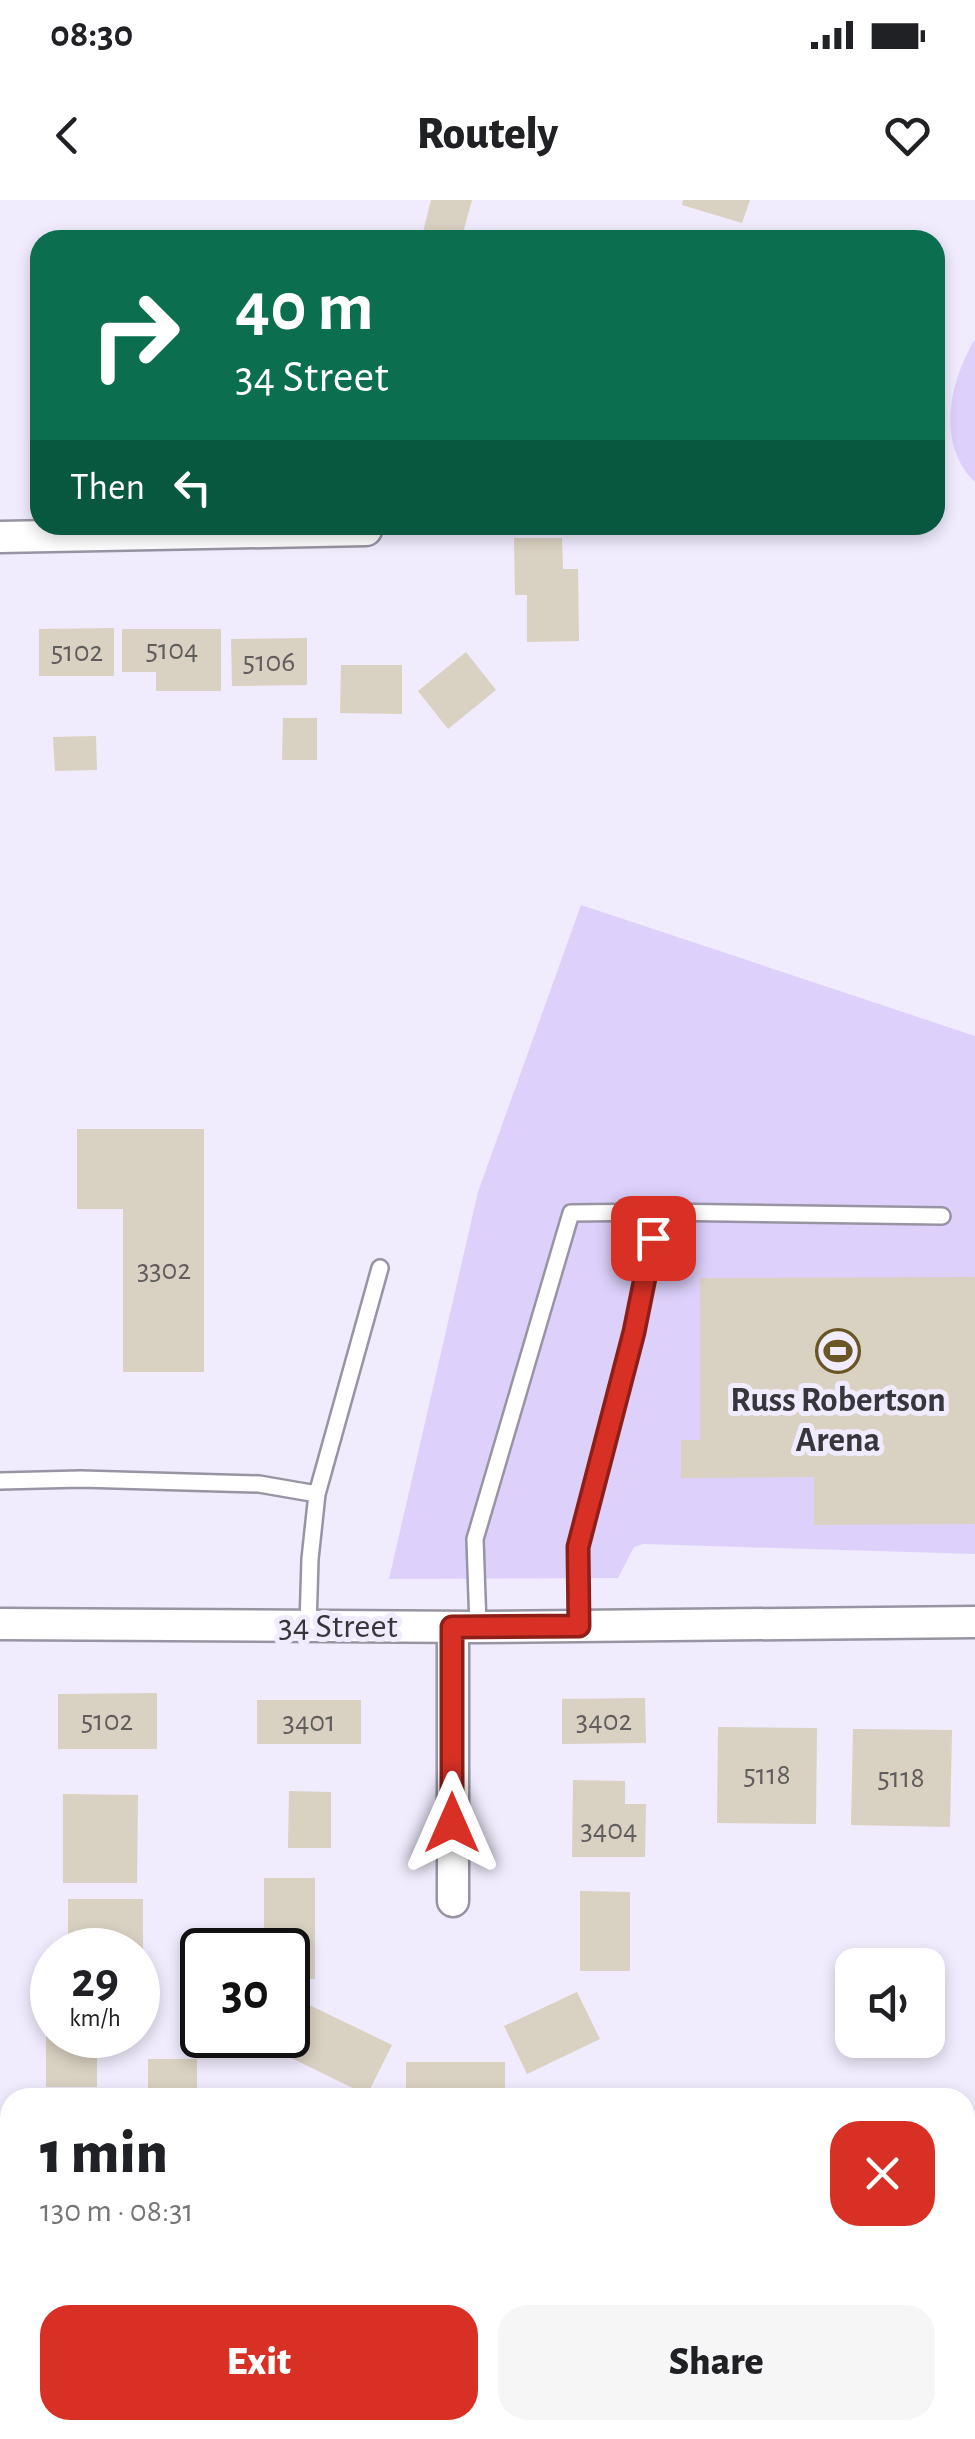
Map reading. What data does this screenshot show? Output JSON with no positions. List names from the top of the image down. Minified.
{"streets":{"street":["34 Street"]},"places":{"sports":["Russ Robertson Arena"]},"house_numbers":["5104","5102","5106","3302","5102","3402","3401","5118","5118","3404"],"page":{"status":"08:30","header":"Routely","turn":["40 m","34 Street"],"then":"Then","speed":"29 km/h","limit":"30","heading":["1 min","130 m · 08:31"],"buttons":["Exit","Share"]}}
